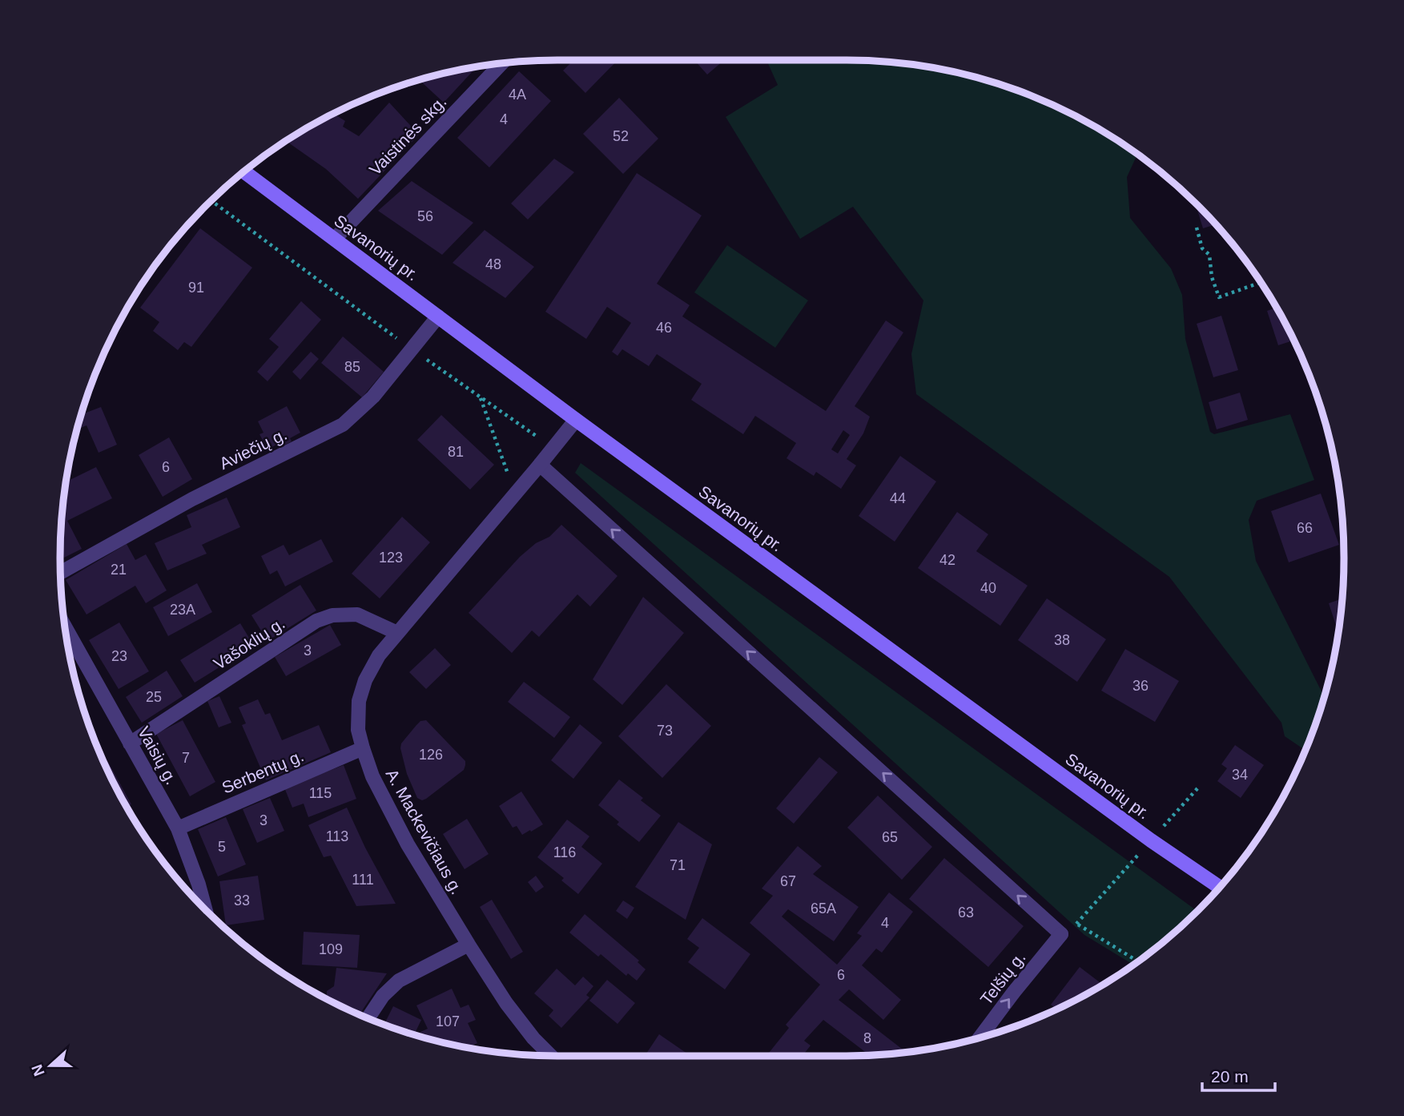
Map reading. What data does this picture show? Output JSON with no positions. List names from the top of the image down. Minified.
{"streets":{"main road":["Savanorių pr."],"street":["Vaistinės skg.","Aviečių g.","Vašoklių g.","Vaisių g.","Serbentų g.","A. Mackevičiaus g.","Telšių g."]},"crossings":[["Vaistinės skg.","Savanorių pr."],["Savanorių pr.","Aviečių g."],["Savanorių pr.","A. Mackevičiaus g."],["Vašoklių g.","Vaisių g."],["Vašoklių g.","A. Mackevičiaus g."],["Vaisių g.","Serbentų g."],["Serbentų g.","A. Mackevičiaus g."],["A. Mackevičiaus g.","Telšių g."]],"one_way":["Telšių g."],"house_numbers":["4A","4","52","56","48","91","46","85","81","6","44","66","123","42","21","40","23A","38","3","23","36","25","73","126","7","34","115","3","113","65","5","116","71","111","67","33","65A","63","4","109","6","107","8"],"scale_bar":"20 m","north":"left"}
